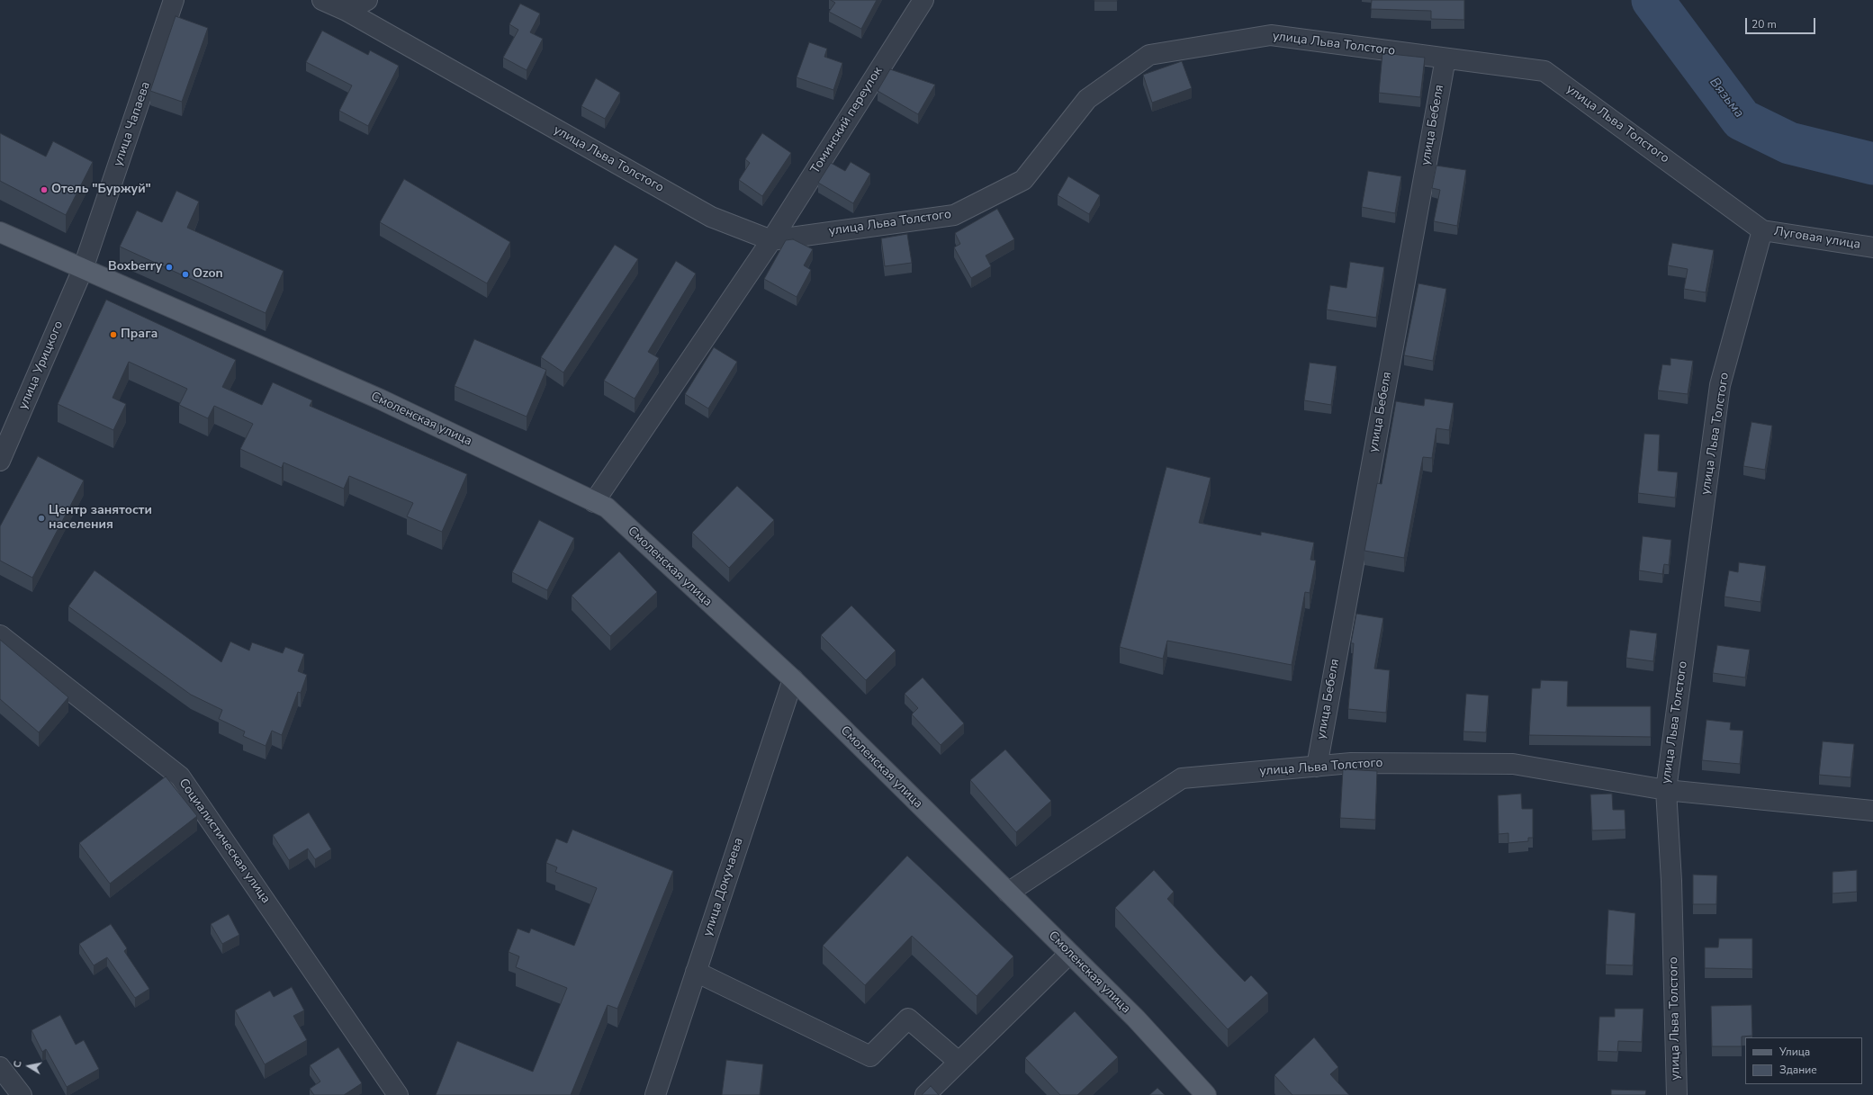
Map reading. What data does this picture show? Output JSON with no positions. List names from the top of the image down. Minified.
{"streets":{"main road":["Смоленская улица"],"street":["улица Льва Толстого","Томинский переулок","улица Чапаева","улица Бебеля","Луговая улица","улица Урицкого","Социалистическая улица","улица Докучаева"]},"crossings":[["улица Льва Толстого","Томинский переулок"],["улица Льва Толстого","улица Бебеля"],["улица Льва Толстого","Луговая улица"],["улица Льва Толстого","Смоленская улица"],["Томинский переулок","Смоленская улица"],["улица Чапаева","улица Урицкого"],["улица Чапаева","Смоленская улица"],["улица Урицкого","Смоленская улица"],["Смоленская улица","улица Докучаева"]],"water":["Вязьма"],"places":["Отель \"Буржуй\"","Boxberry","Ozon","Прага","Центр занятости населения"],"legend":["Улица","Здание"],"scale_bar":"20 m","north":"left"}
